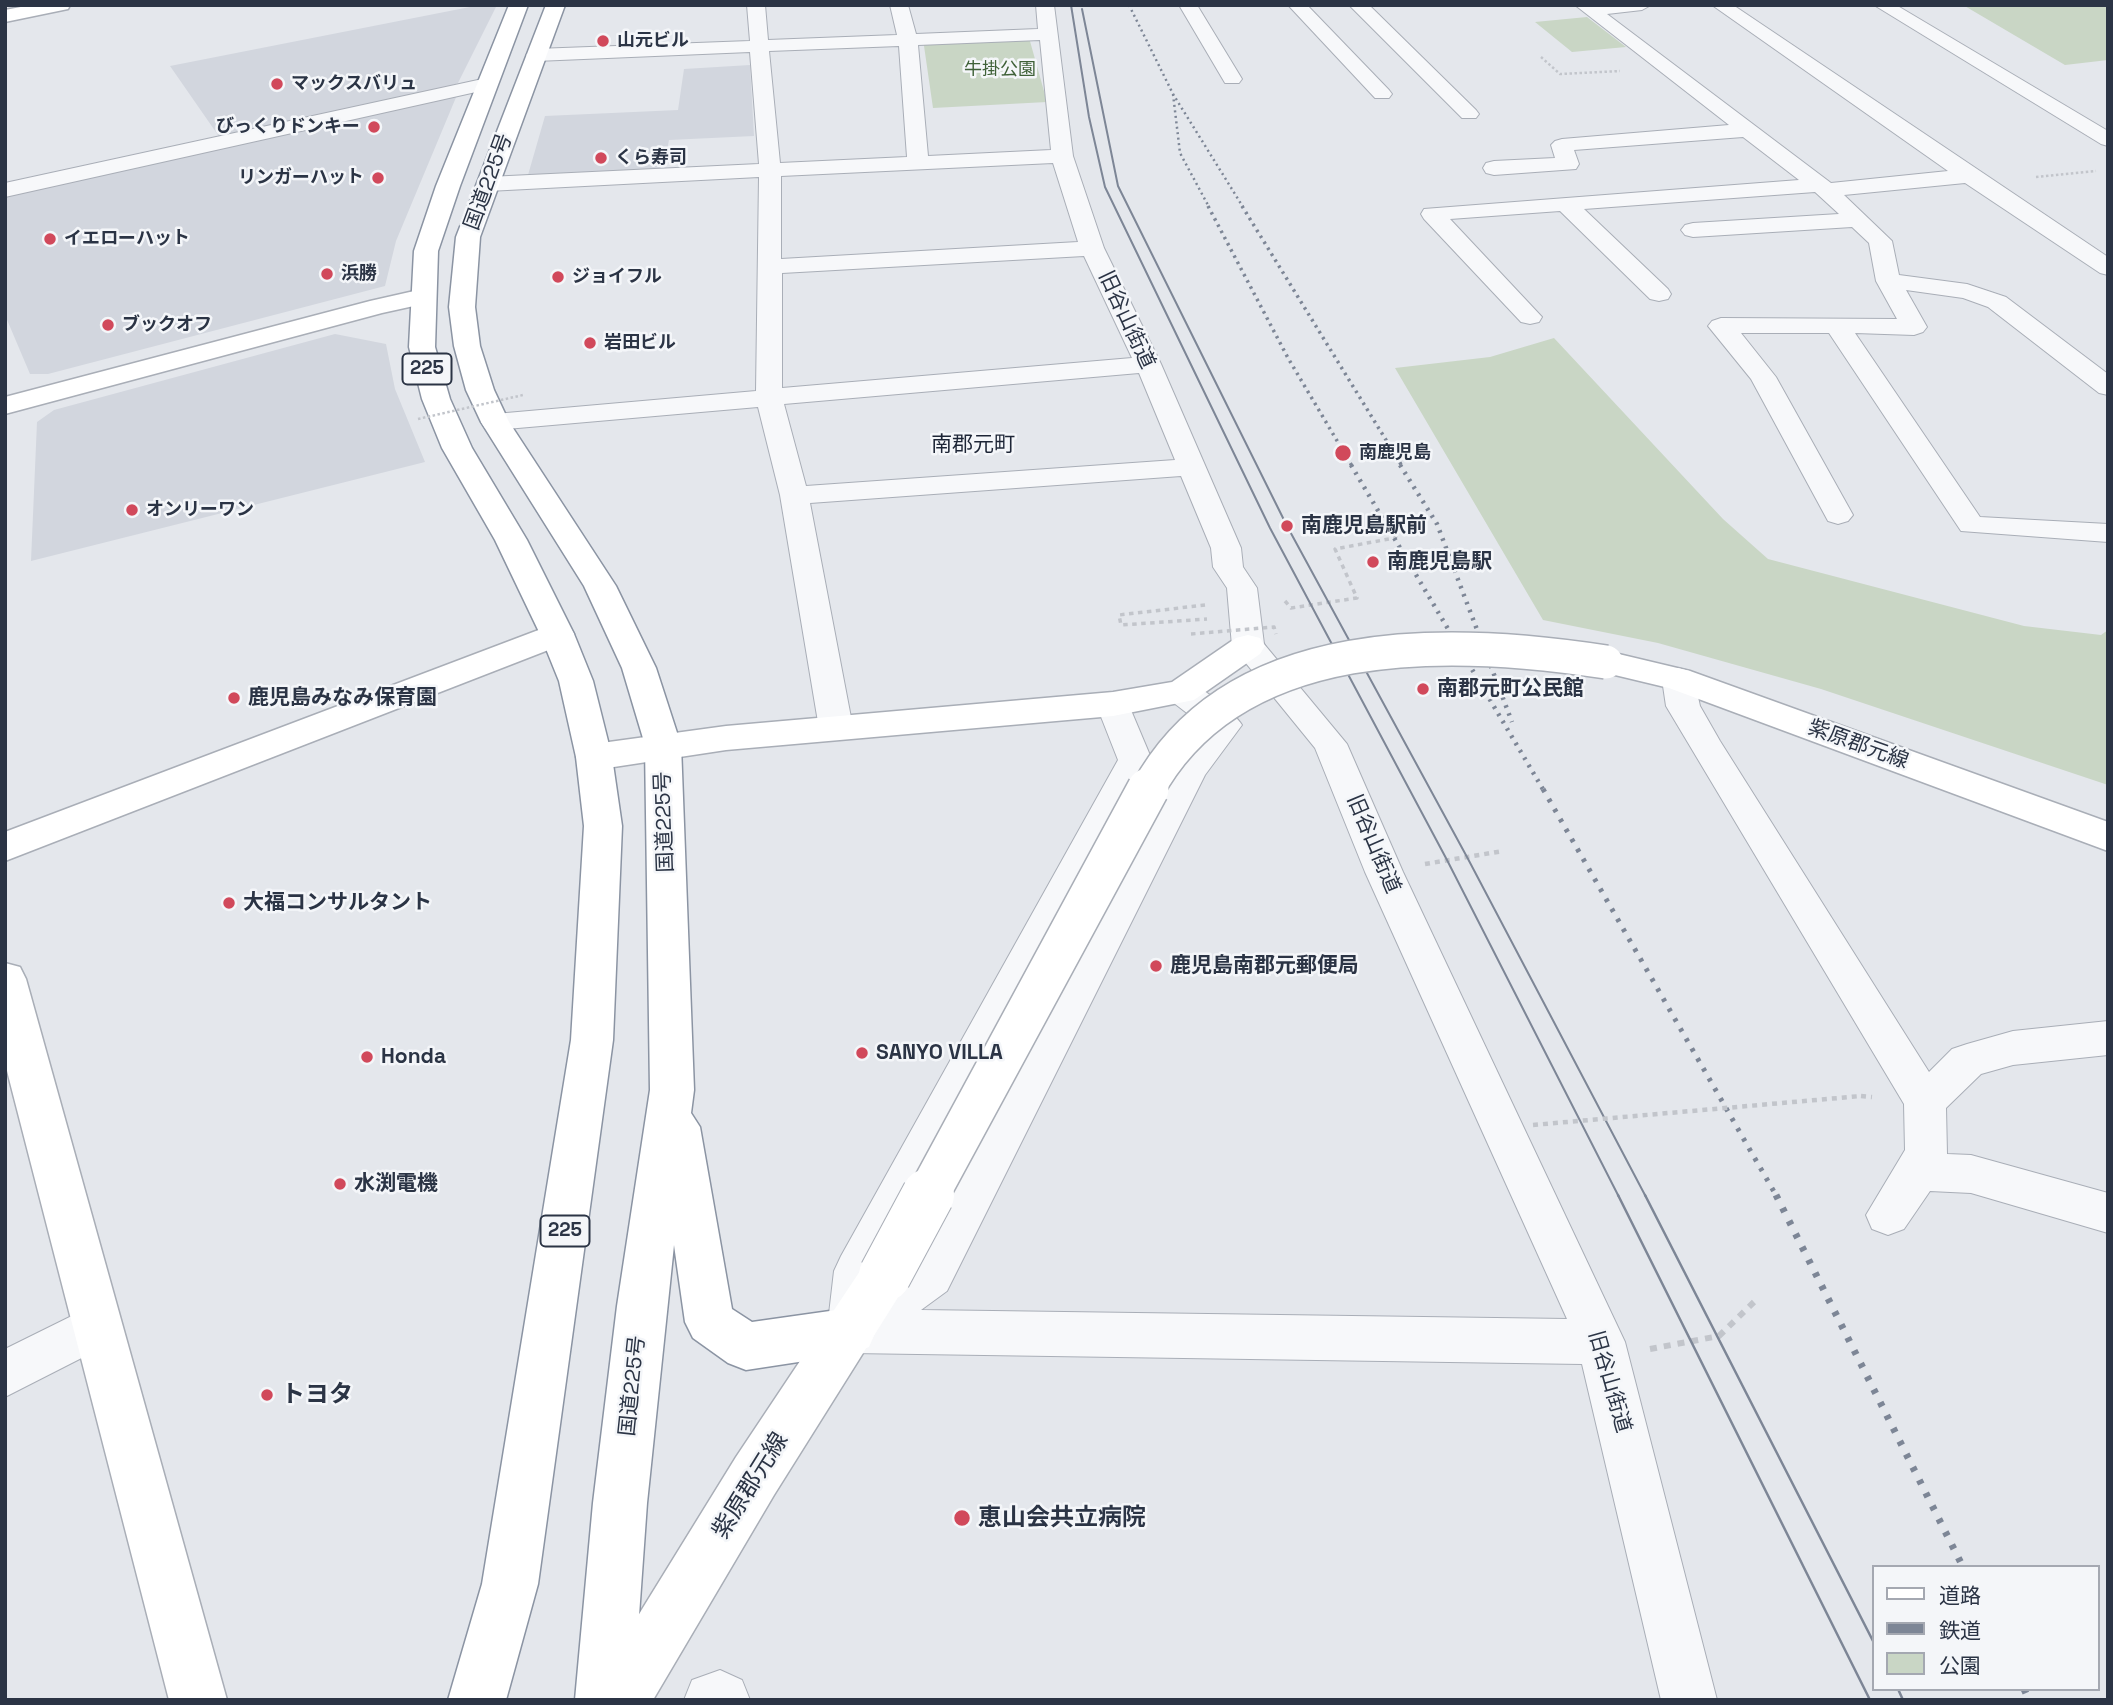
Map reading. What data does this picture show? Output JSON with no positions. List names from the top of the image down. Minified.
{"streets":{"main road":["国道225号","225","紫原郡元線"],"street":["旧谷山街道"]},"crossings":[["国道225号","225"],["225","紫原郡元線"]],"districts":["南郡元町"],"parks":["牛掛公園"],"places":["山元ビル","マックスバリュ","びっくりドンキー","くら寿司","リンガーハット","イエローハット","浜勝","ジョイフル","ブックオフ","岩田ビル","南鹿児島","オンリーワン","南鹿児島駅前","南鹿児島駅","南郡元町公民館","鹿児島みなみ保育園","大福コンサルタント","鹿児島南郡元郵便局","SANYO VILLA","Honda","水渕電機","トヨタ","恵山会共立病院"],"legend":["道路","鉄道","公園"]}
